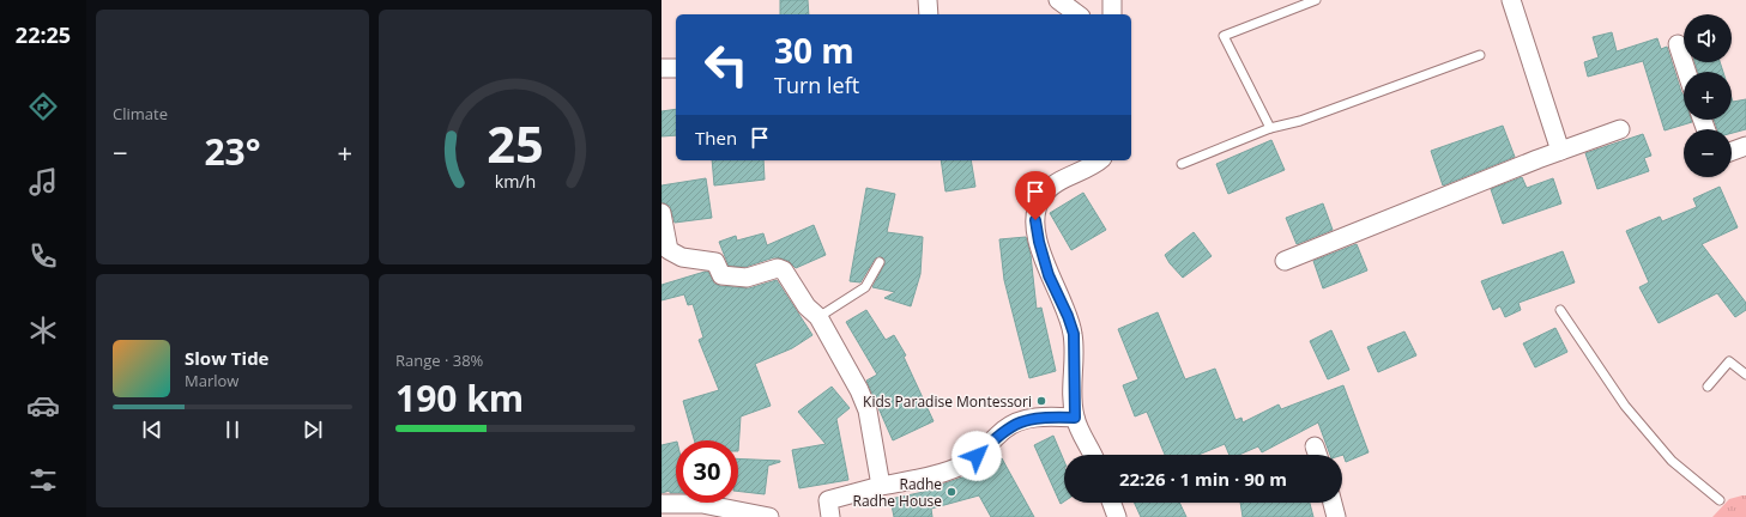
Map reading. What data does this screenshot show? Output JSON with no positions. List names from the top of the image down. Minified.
{"places":["Kids Paradise Montessori","Radhe Radhe House"],"page":{"tabs":"22:25","tile":["Climate",["Range · 38%","190 km"]],"map_buttons":["+","−"],"turn":["30 m","Turn left"],"then":"Then","heat":["−","23°","+"],"song":["Slow Tide","Marlow"],"limit":"30","trip":"22:26 · 1 min · 90 m","gauge":["25","km/h"]}}
